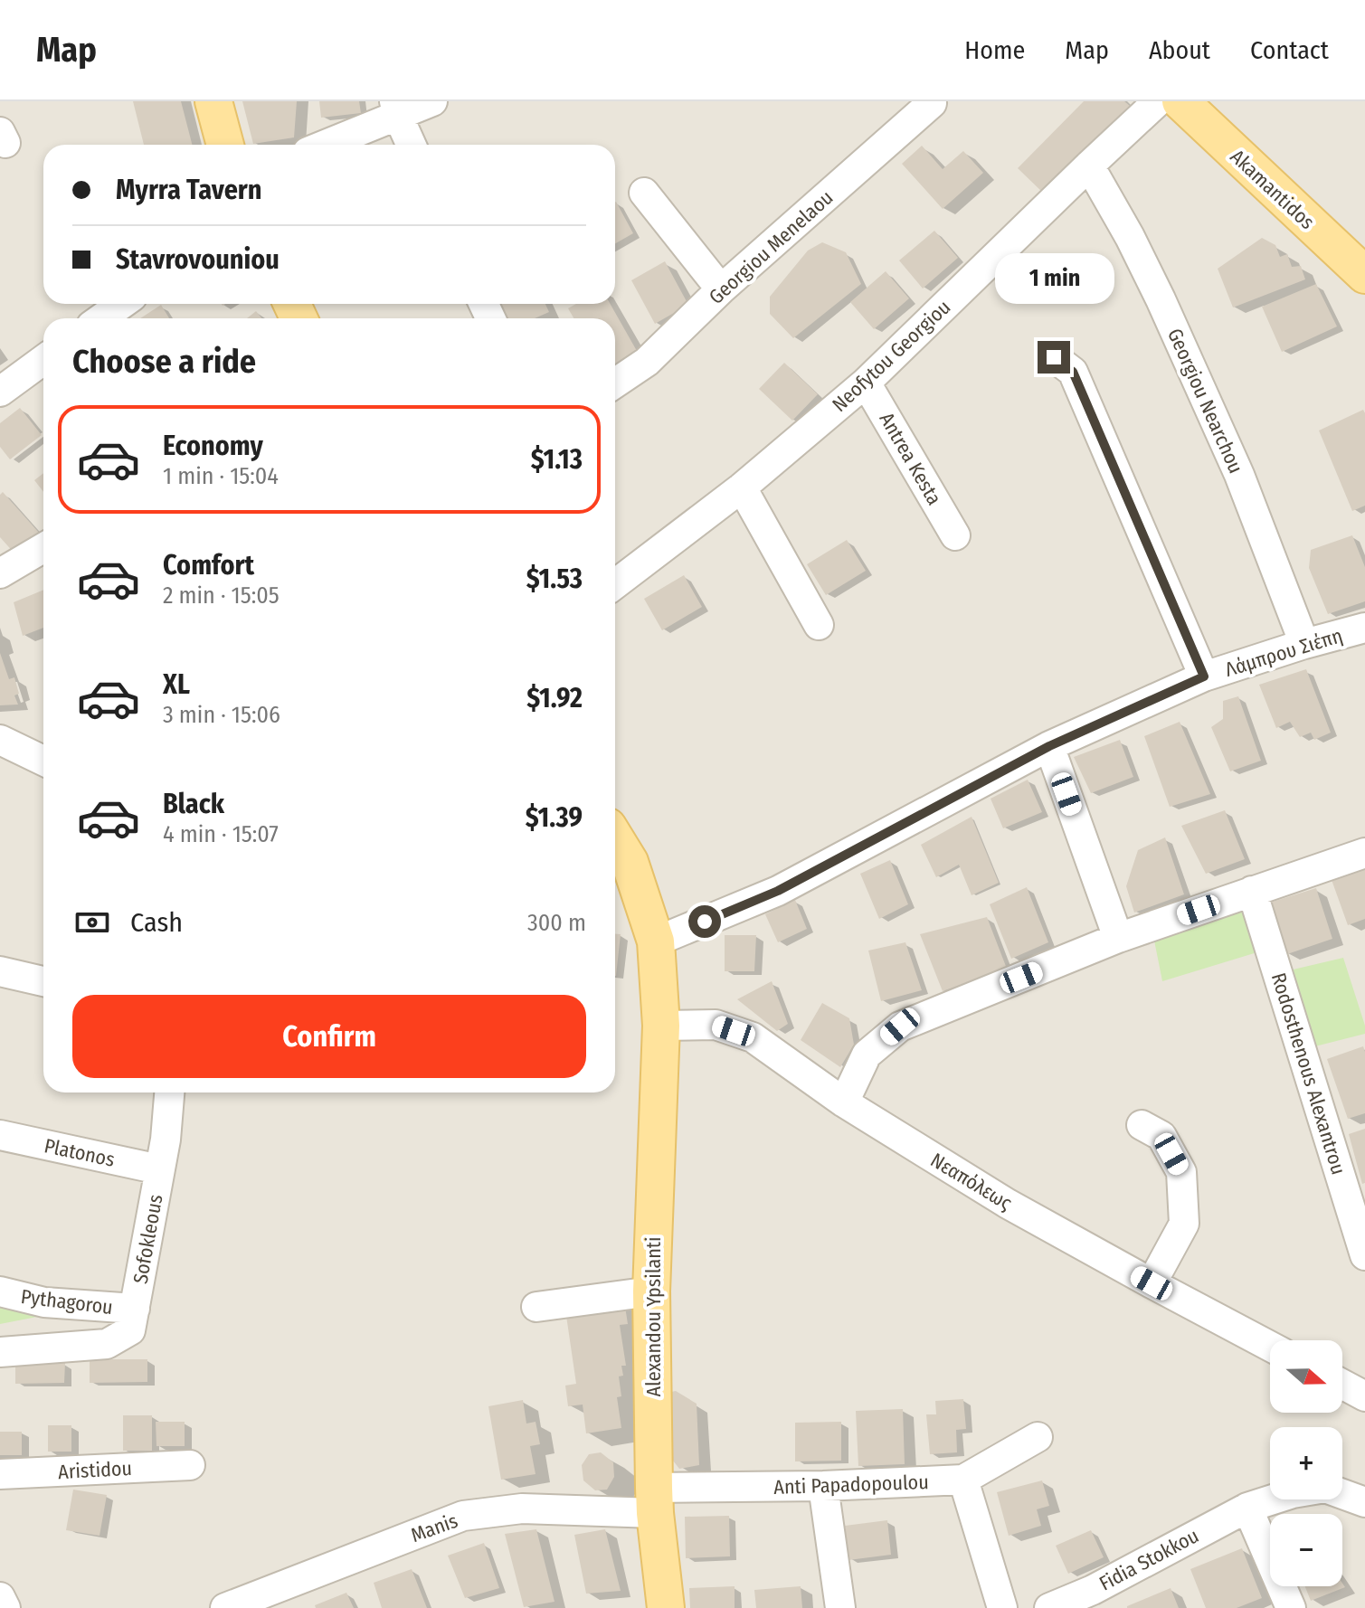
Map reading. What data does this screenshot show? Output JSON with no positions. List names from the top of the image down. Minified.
{"streets":{"main road":["Akamantidos","Alexandou Ypsilanti"],"street":["Georgiou Menelaou","Neofytou Georgiou","Georgiou Nearchou","Antrea Kesta","Λάμπρου Σιέπη","Rodosthenous Alexantrou","Platonos","Νεαπόλεως","Sofokleous","Pythagorou","Aristidou","Anti Papadopoulou","Manis","Fidia Stokkou"]},"crossings":[["Neofytou Georgiou","Georgiou Nearchou"],["Neofytou Georgiou","Antrea Kesta"],["Georgiou Nearchou","Λάμπρου Σιέπη"],["Λάμπρου Σιέπη","Alexandou Ypsilanti"],["Platonos","Sofokleous"],["Νεαπόλεως","Alexandou Ypsilanti"],["Sofokleous","Pythagorou"],["Alexandou Ypsilanti","Anti Papadopoulou"],["Alexandou Ypsilanti","Manis"],["Anti Papadopoulou","Manis"]],"north":"right","page":{"header":"Map","nav":["Home","Map","About","Contact"],"banner":["Myrra Tavern","Stavrovouniou"],"bubble":"1 min","heading":"Choose a ride","list":[{"name":"Economy","note":"1 min · 15:04","value":"$1.13"},{"name":"Comfort","note":"2 min · 15:05","value":"$1.53"},{"name":"XL","note":"3 min · 15:06","value":"$1.92"},{"name":"Black","note":"4 min · 15:07","value":"$1.39"}],"pay":["Cash","300 m"],"buttons":"Confirm","map_buttons":["+","−"]}}
